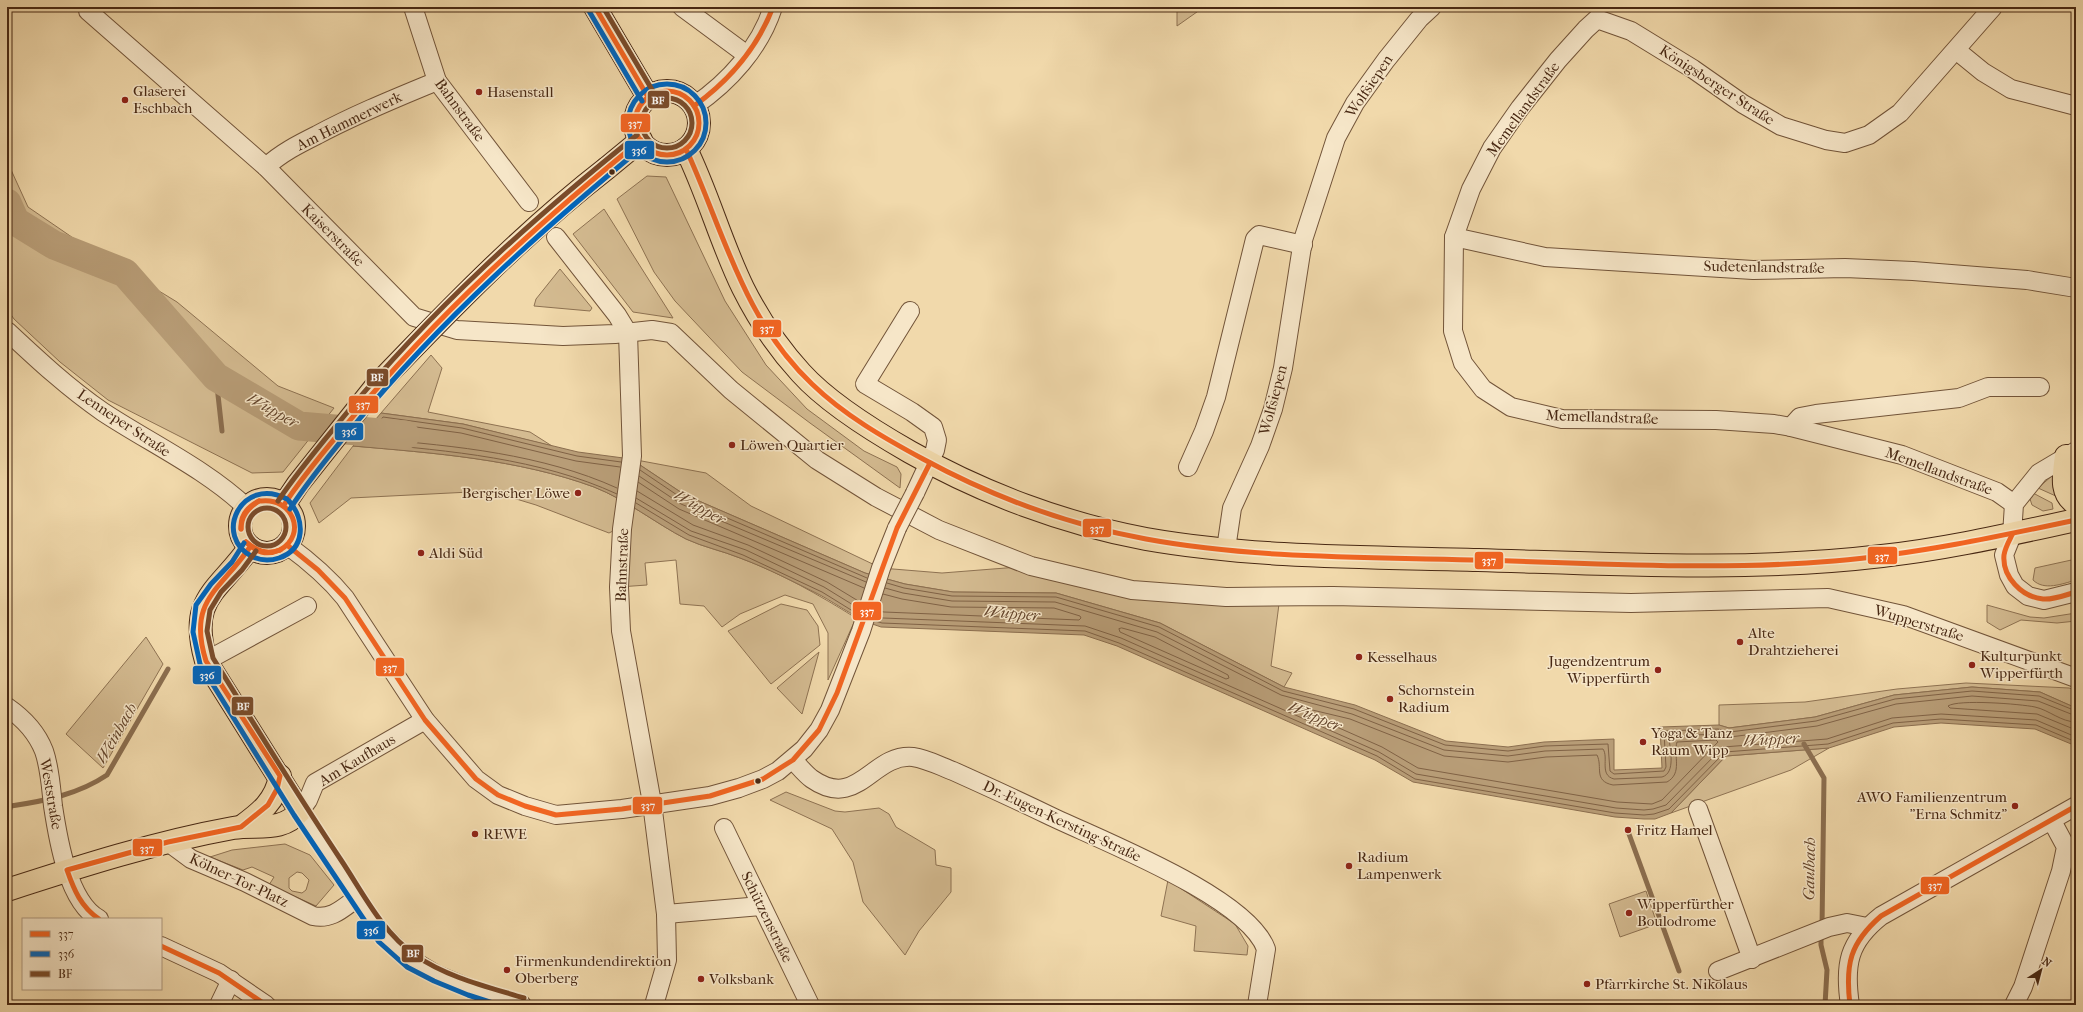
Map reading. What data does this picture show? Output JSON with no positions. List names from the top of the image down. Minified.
{"streets":{"main road":["Kölner-Tor-Platz"],"street":["Königsberger Straße","Wolfsiepen","Memellandstraße","Bahnstraße","Am Hammerwerk","Kaiserstraße","Sudetenlandstraße","Lenneper Straße","Wupperstraße","Am Kaufhaus","Weststraße","Dr.-Eugen-Kersting-Straße","Schützenstraße"]},"crossings":[["Königsberger Straße","Memellandstraße"],["Memellandstraße","Sudetenlandstraße"],["Bahnstraße","Am Hammerwerk"],["Bahnstraße","Kaiserstraße"],["Bahnstraße","Wupperstraße"],["Am Hammerwerk","Kaiserstraße"],["Kaiserstraße","Wupperstraße"],["Am Kaufhaus","Kölner-Tor-Platz"]],"water":["Wupper","Weinbach","Gaulbach"],"places":["Hasenstall","Glaserei Eschbach","Löwen Quartier","Bergischer Löwe","Aldi Süd","Alte Drahtzieherei","Kesselhaus","Kulturpunkt Wipperfürth","Jugendzentrum Wipperfürth","Schornstein Radium","Yoga & Tanz Raum Wipp","AWO Familienzentrum \"Erna Schmitz\"","Fritz Hamel","REWE","Radium Lampenwerk","Wipperfürther Boulodrome","Firmenkundendirektion Oberberg","Volksbank","Pfarrkirche St. Nikolaus"],"lines":["transit line 337","transit line BF","transit line 336"],"legend":["337","336","BF"],"north":"top right"}
